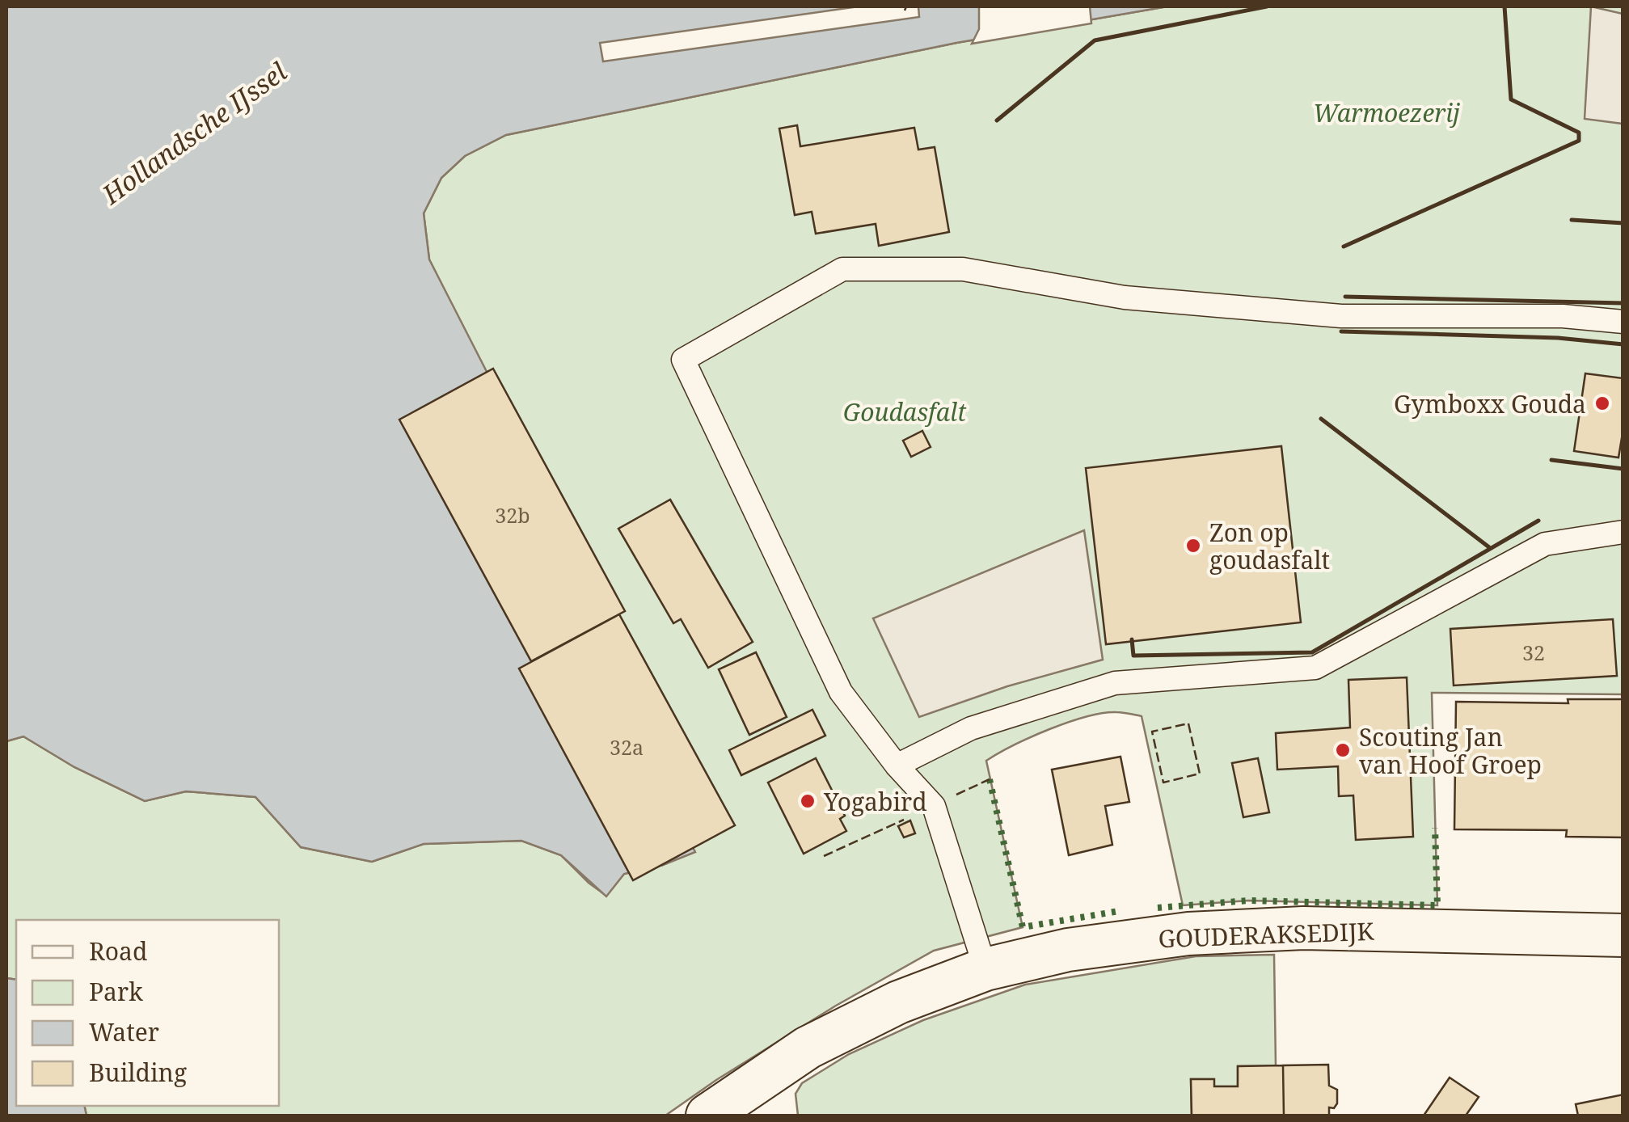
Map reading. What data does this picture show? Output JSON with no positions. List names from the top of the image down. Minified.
{"streets":{"street":["GOUDERAKSEDIJK"]},"water":["Hollandsche IJssel"],"parks":["Warmoezerij","Goudasfalt"],"places":["Gymboxx Gouda","Zon op goudasfalt","Scouting Jan van Hoof Groep","Yogabird"],"house_numbers":["32b","32","32a"],"legend":["Road","Park","Water","Building"]}
